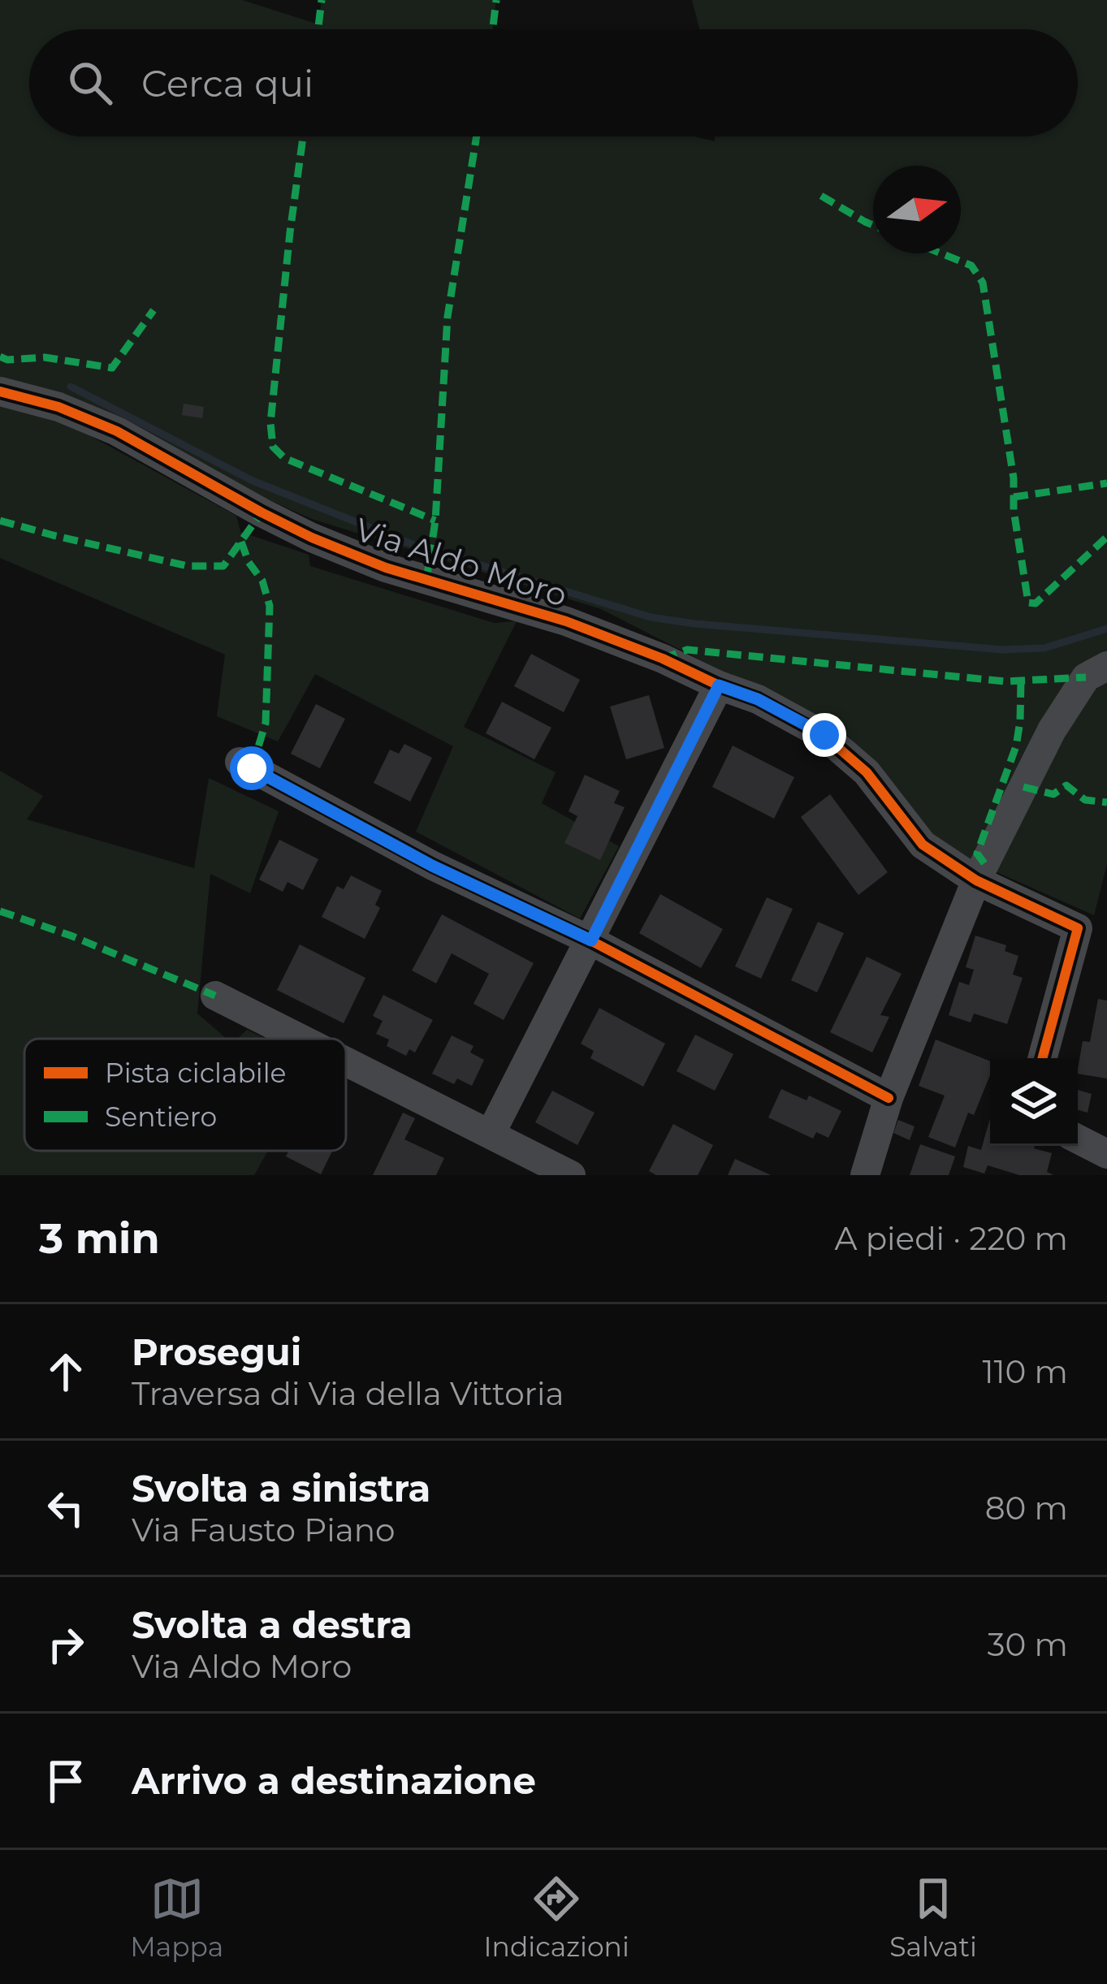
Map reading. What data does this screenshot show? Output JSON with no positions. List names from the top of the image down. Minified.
{"streets":{"street":["Via Aldo Moro"]},"legend":["Pista ciclabile","Sentiero"],"north":"right","page":{"search":"Cerca qui","heading":["3 min","A piedi · 220 m"],"list":[["Prosegui","Traversa di Via della Vittoria","110 m"],["Svolta a sinistra","Via Fausto Piano","80 m"],["Svolta a destra","Via Aldo Moro","30 m"],"Arrivo a destinazione"],"nav":["Mappa","Indicazioni","Salvati"]}}
